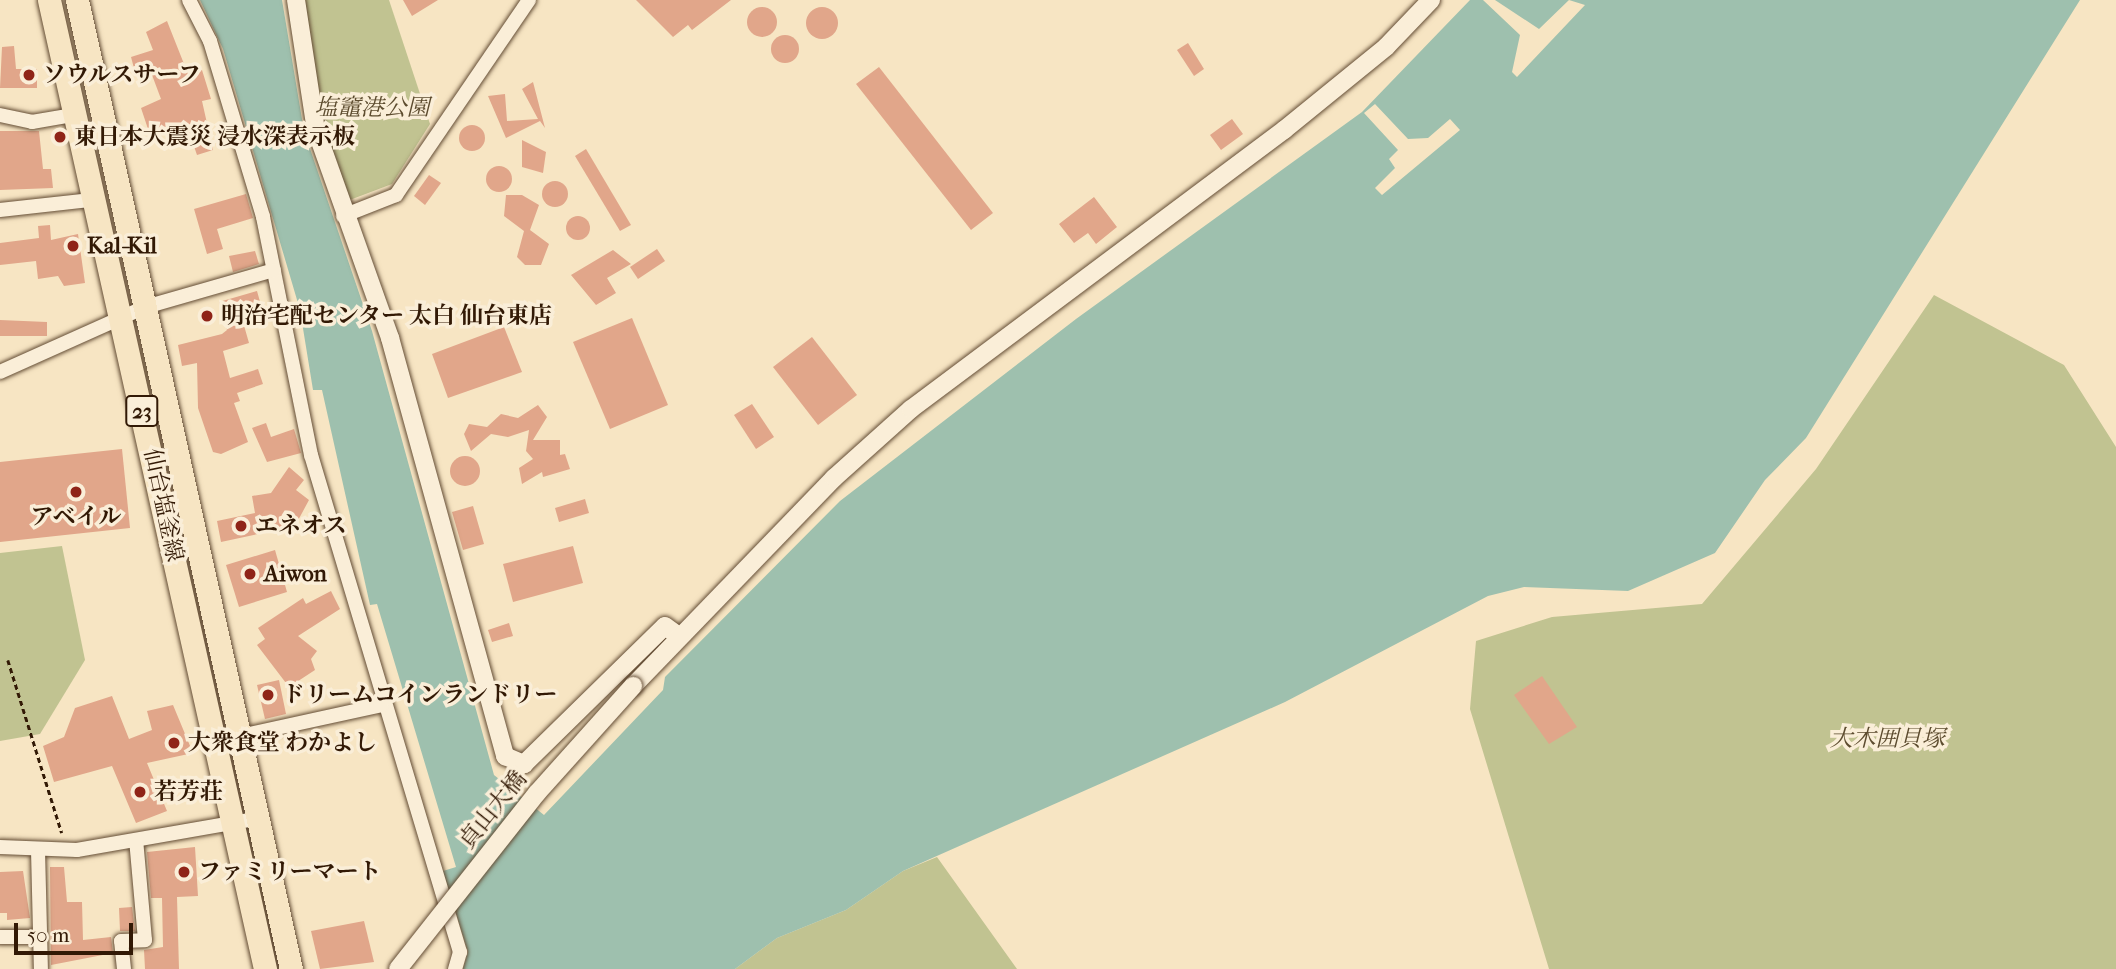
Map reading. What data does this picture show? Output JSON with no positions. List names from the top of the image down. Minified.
{"streets":{"main road":["23","仙台塩釜線"],"street":["貞山大橋"]},"parks":["塩竈港公園","大木囲貝塚"],"places":["ソウルスサーフ","東日本大震災 浸水深表示板","Kal-Kil","明治宅配センター 太白 仙台東店","アベイル","エネオス","Aiwon","ドリームコインランドリー","大衆食堂 わかよし","若芳荘","ファミリーマート"],"scale_bar":"50 m"}
